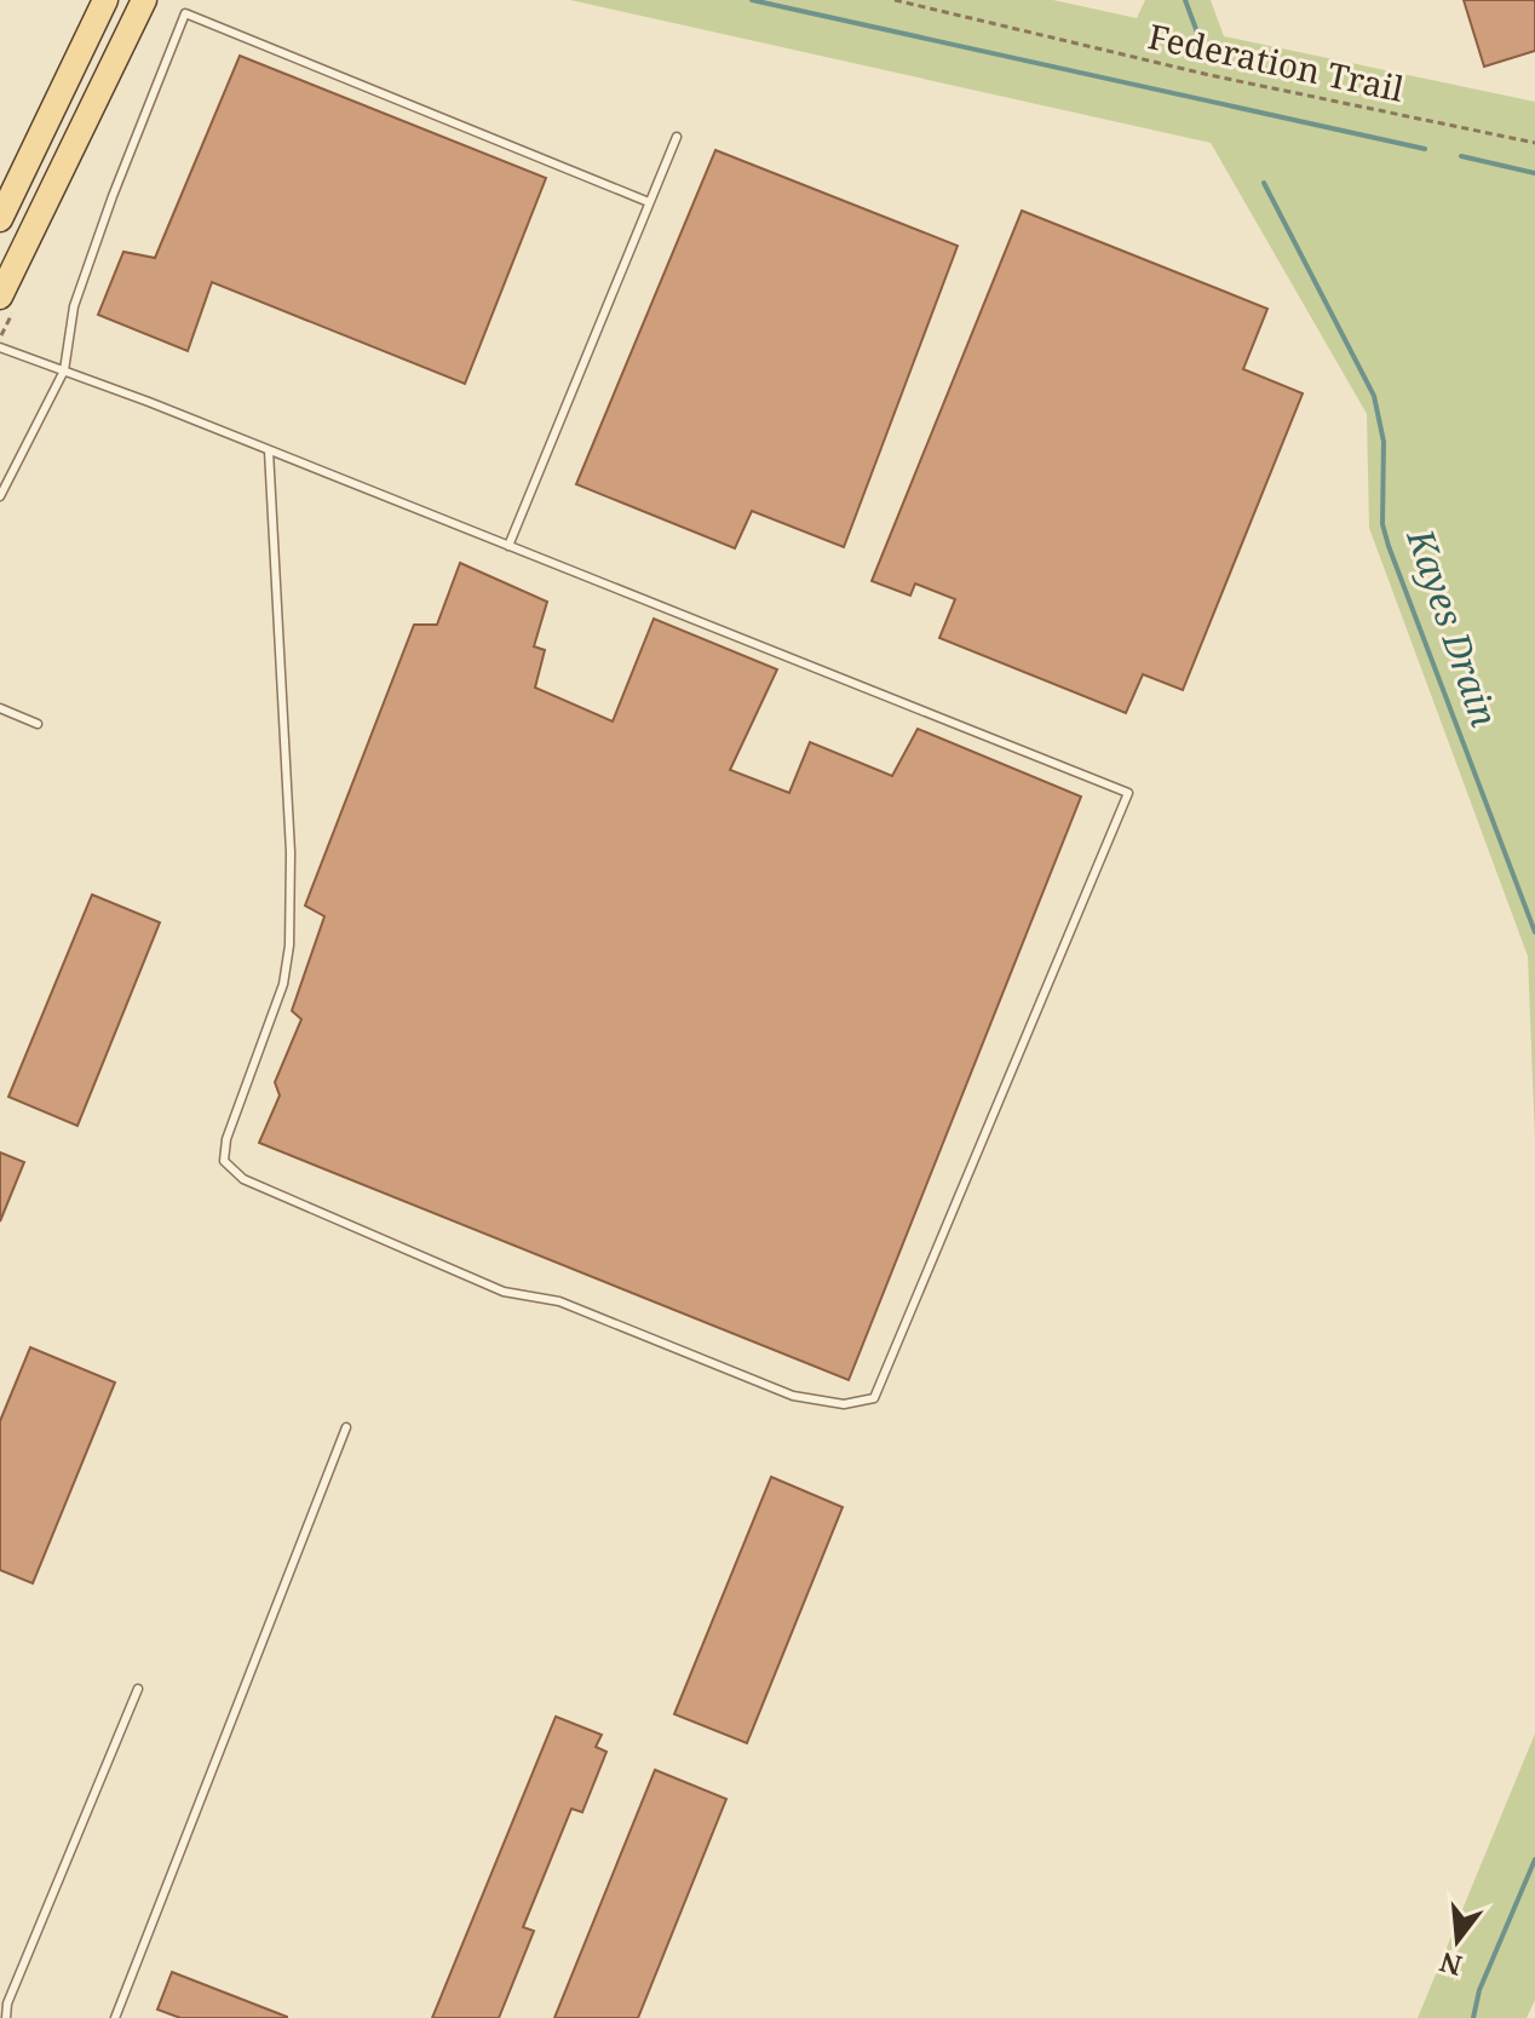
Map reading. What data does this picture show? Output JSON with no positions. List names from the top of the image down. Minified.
{"streets":{"path":["Federation Trail"]},"water":["Kayes Drain"],"north":"bottom"}
